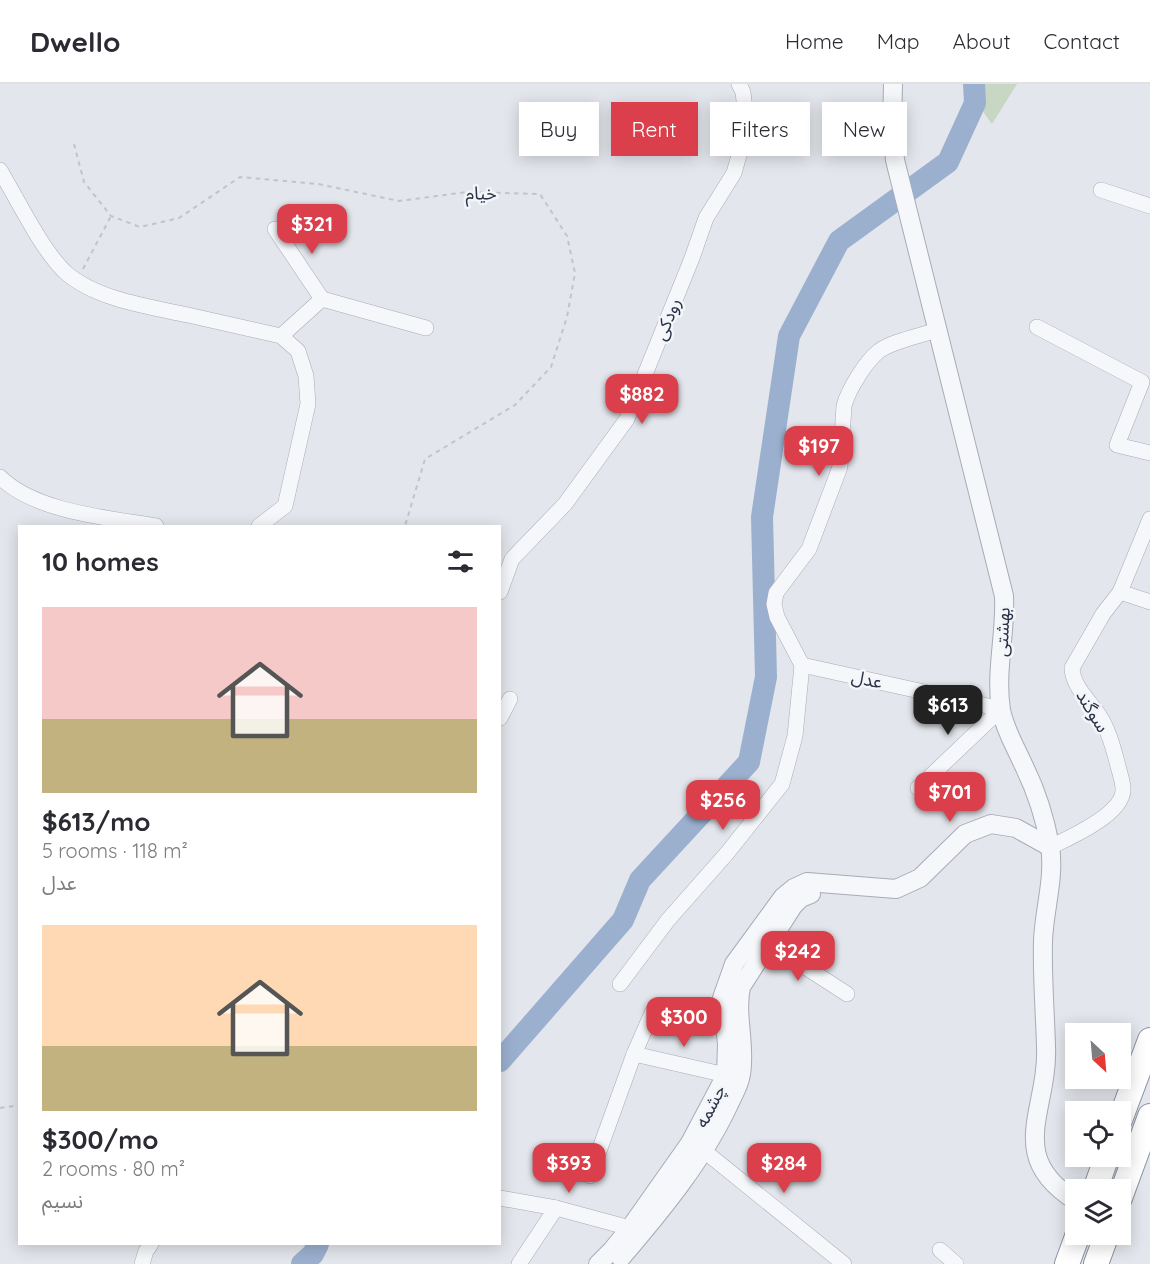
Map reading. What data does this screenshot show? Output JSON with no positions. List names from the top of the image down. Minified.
{"streets":{"street":["رودکی","بهشتی","عدل","سوگند","چشمه"],"path":["خیام"]},"crossings":[["بهشتی","عدل"],["بهشتی","سوگند"],["بهشتی","چشمه"],["سوگند","چشمه"]],"north":"bottom right","page":{"header":"Dwello","nav":["Home","Map","About","Contact"],"chip":["Buy","Rent","Filters","New"],"price":["$321","$882","$197","$613","$701","$256","$242","$300","$393","$284"],"heading":"10 homes","list":[{"name":"$613/mo","note":"5 rooms · 118 m² · عدل"},{"name":"$300/mo","note":"2 rooms · 80 m² · نسیم"}]}}
